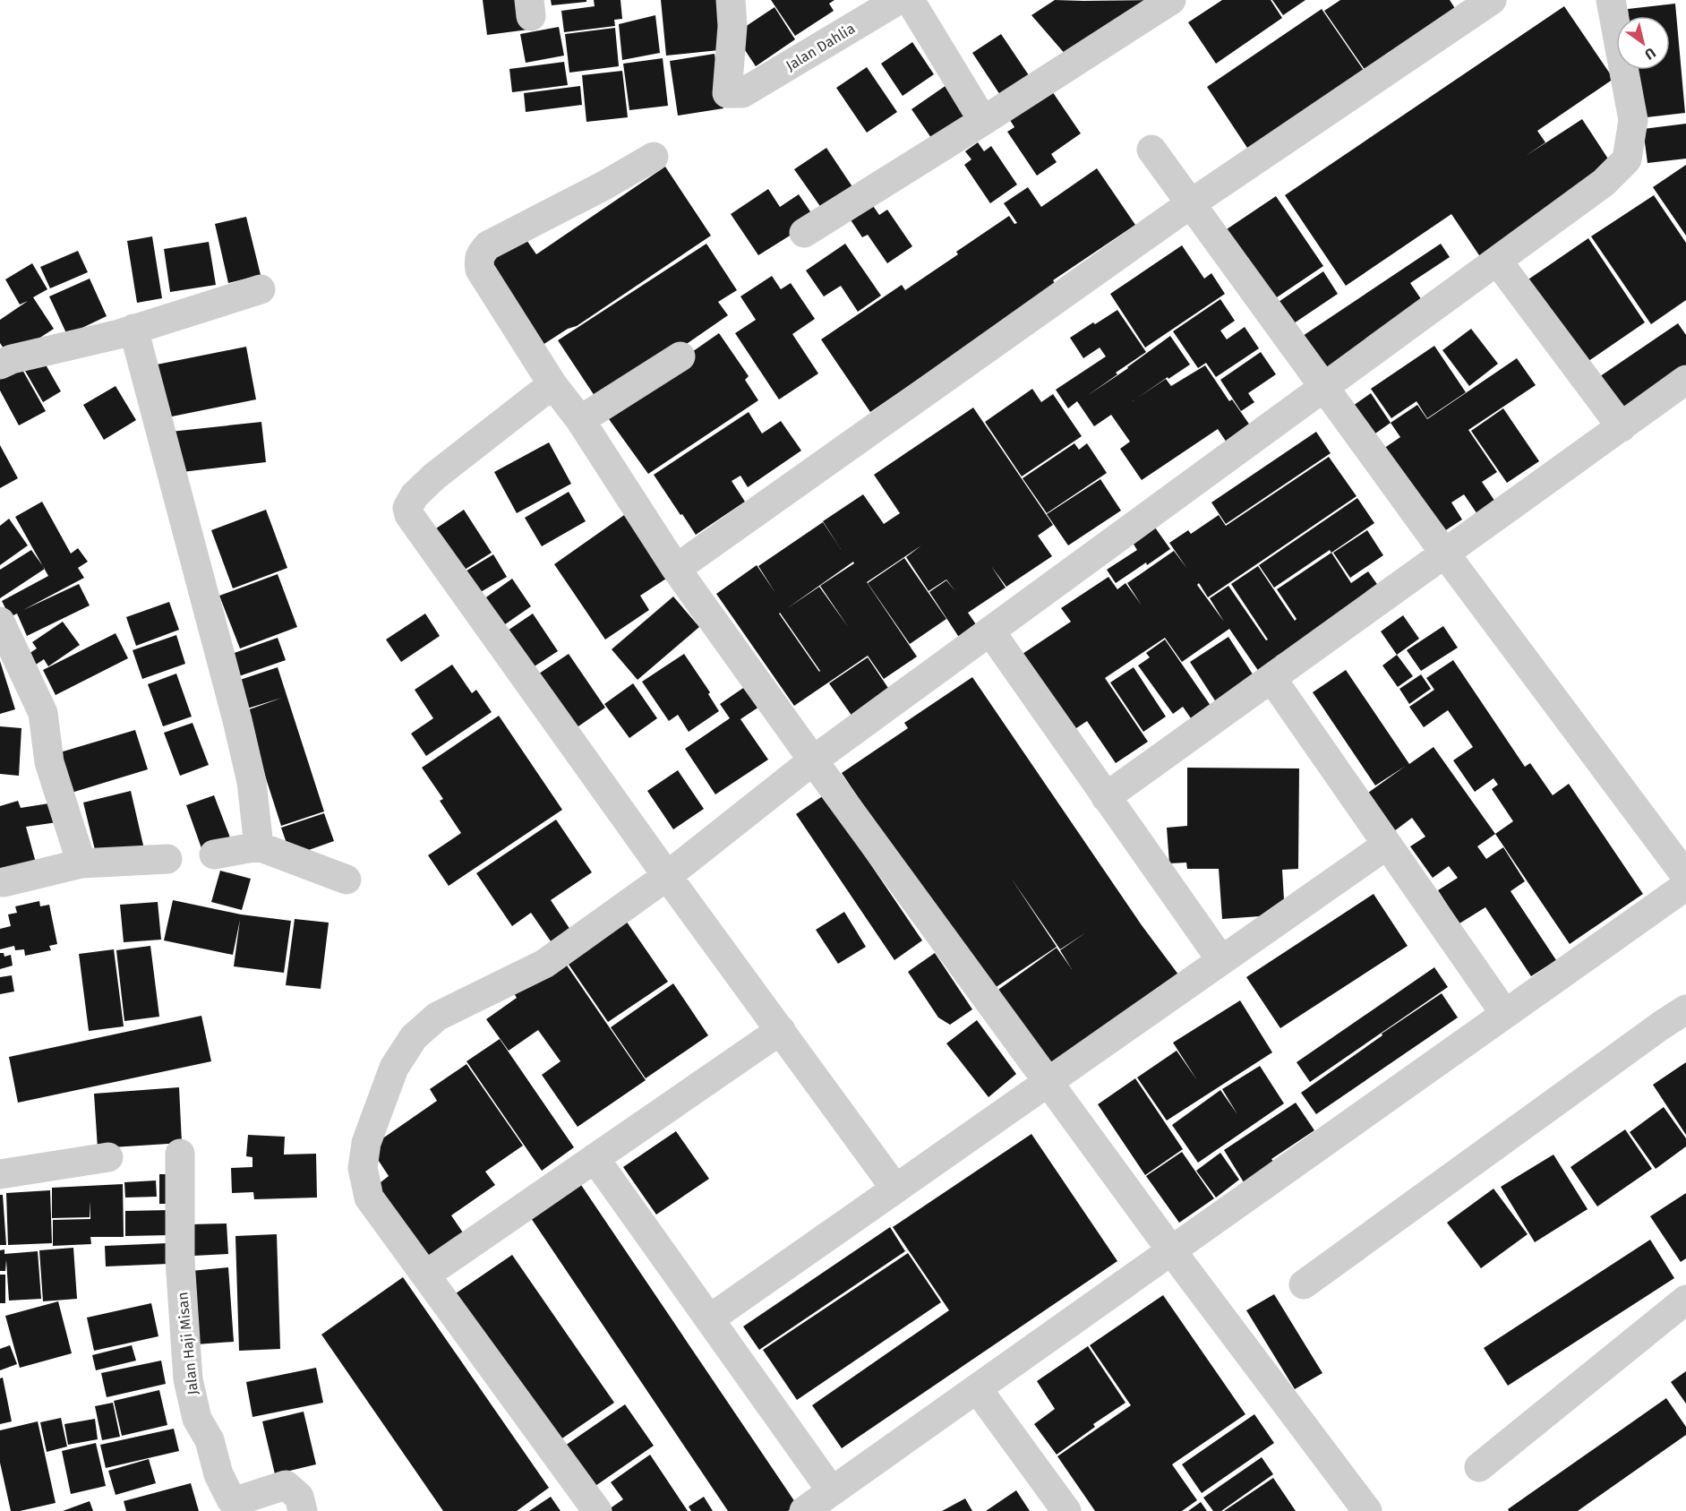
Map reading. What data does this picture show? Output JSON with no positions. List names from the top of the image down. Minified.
{"streets":{"street":["Jalan Dahlia","Jalan Haji Misan"]},"north":"bottom right"}
